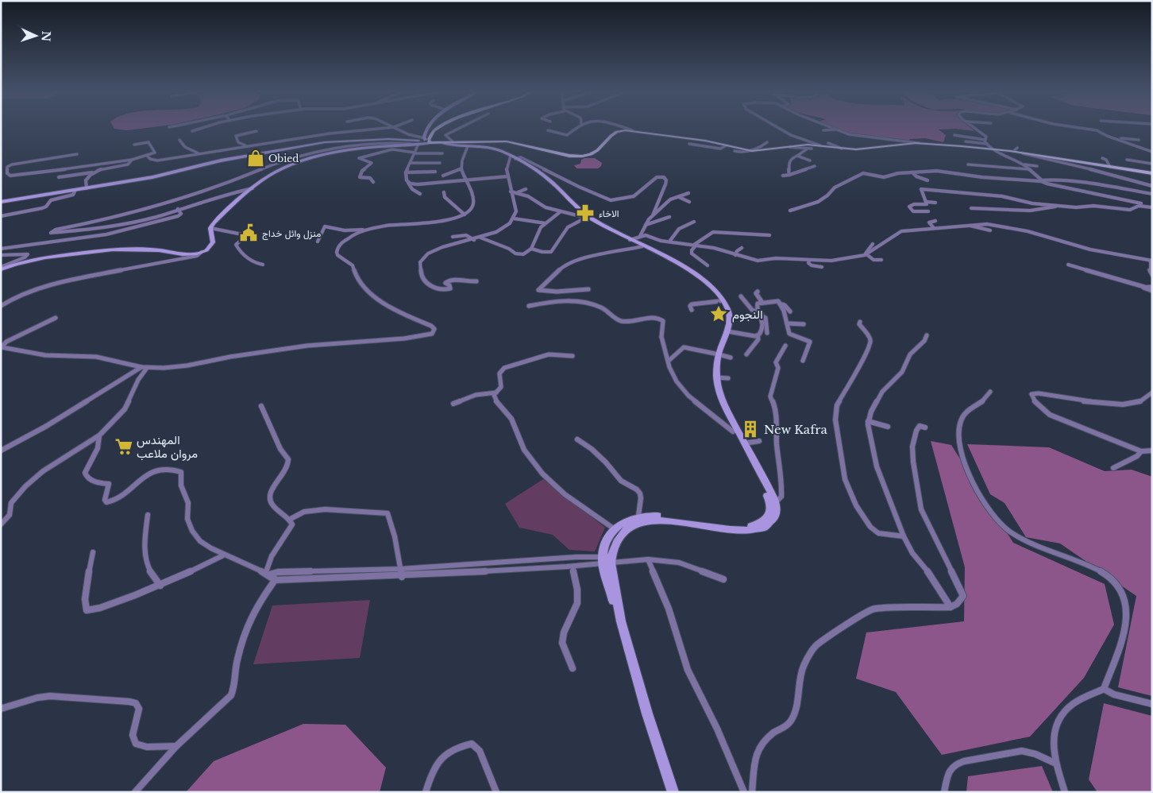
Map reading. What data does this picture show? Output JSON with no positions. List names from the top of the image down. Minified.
{"places":{"shop":["Obied"],"pharmacy":["الاخاء"],"public building":["منزل وائل خداج"],"place":["النجوم"],"building":["New Kafra"],"supermarket":["المهندس مروان ملاعب"]},"north":"right"}
